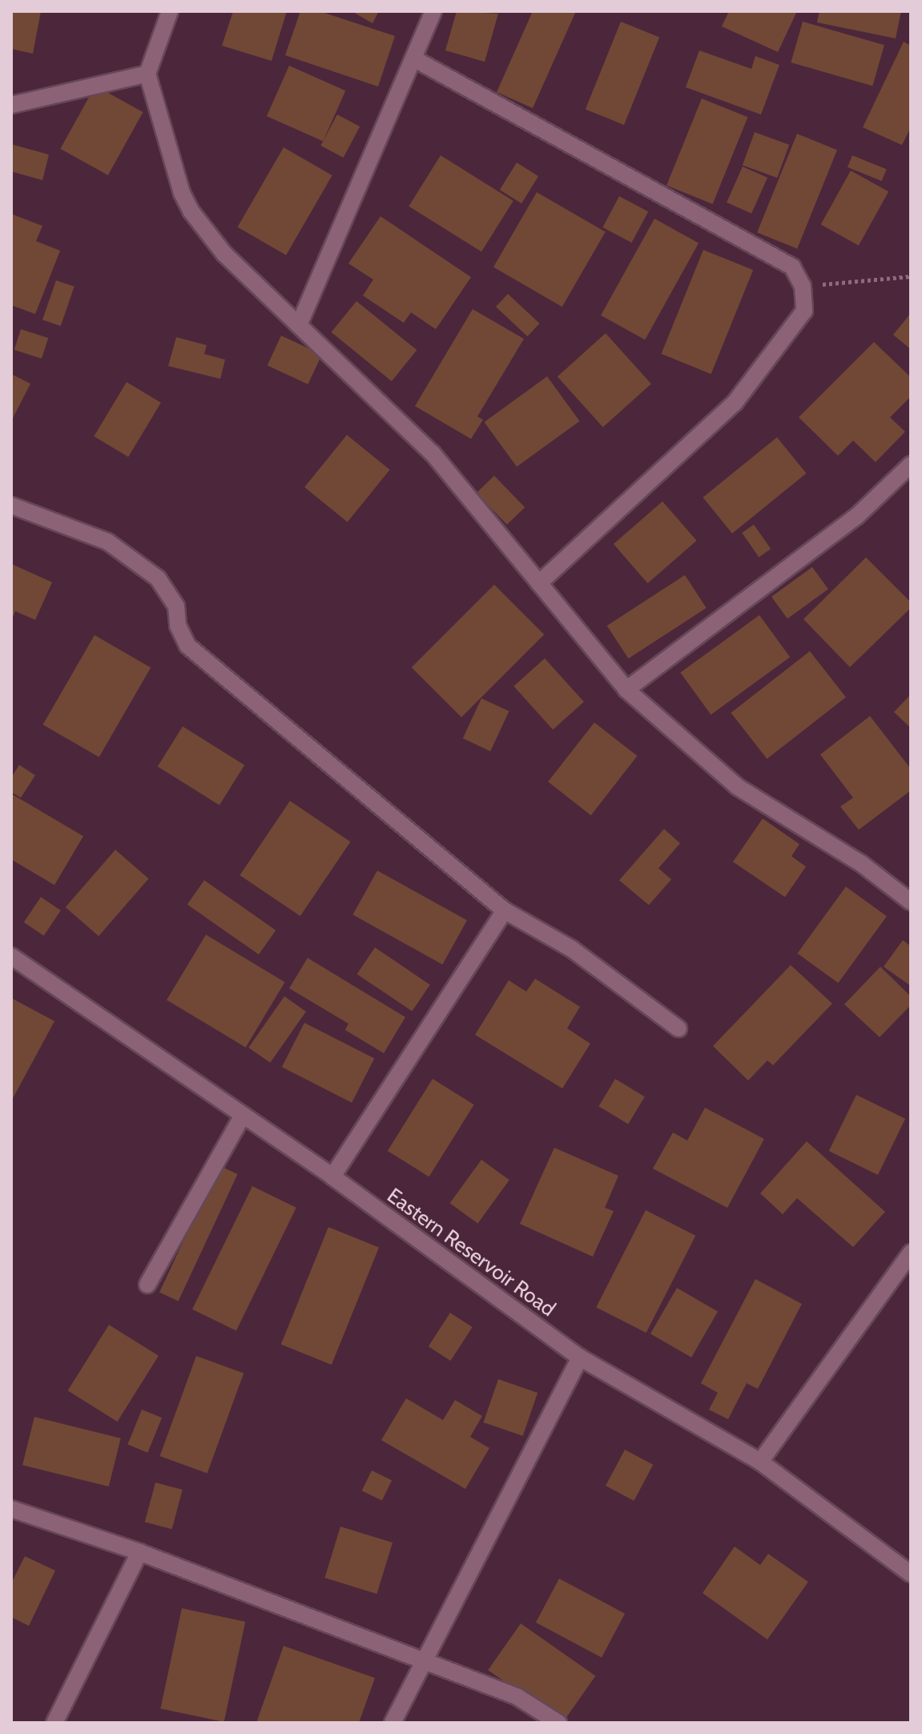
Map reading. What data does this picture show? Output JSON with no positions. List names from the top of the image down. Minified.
{"streets":{"street":["Eastern Reservoir Road"]}}
